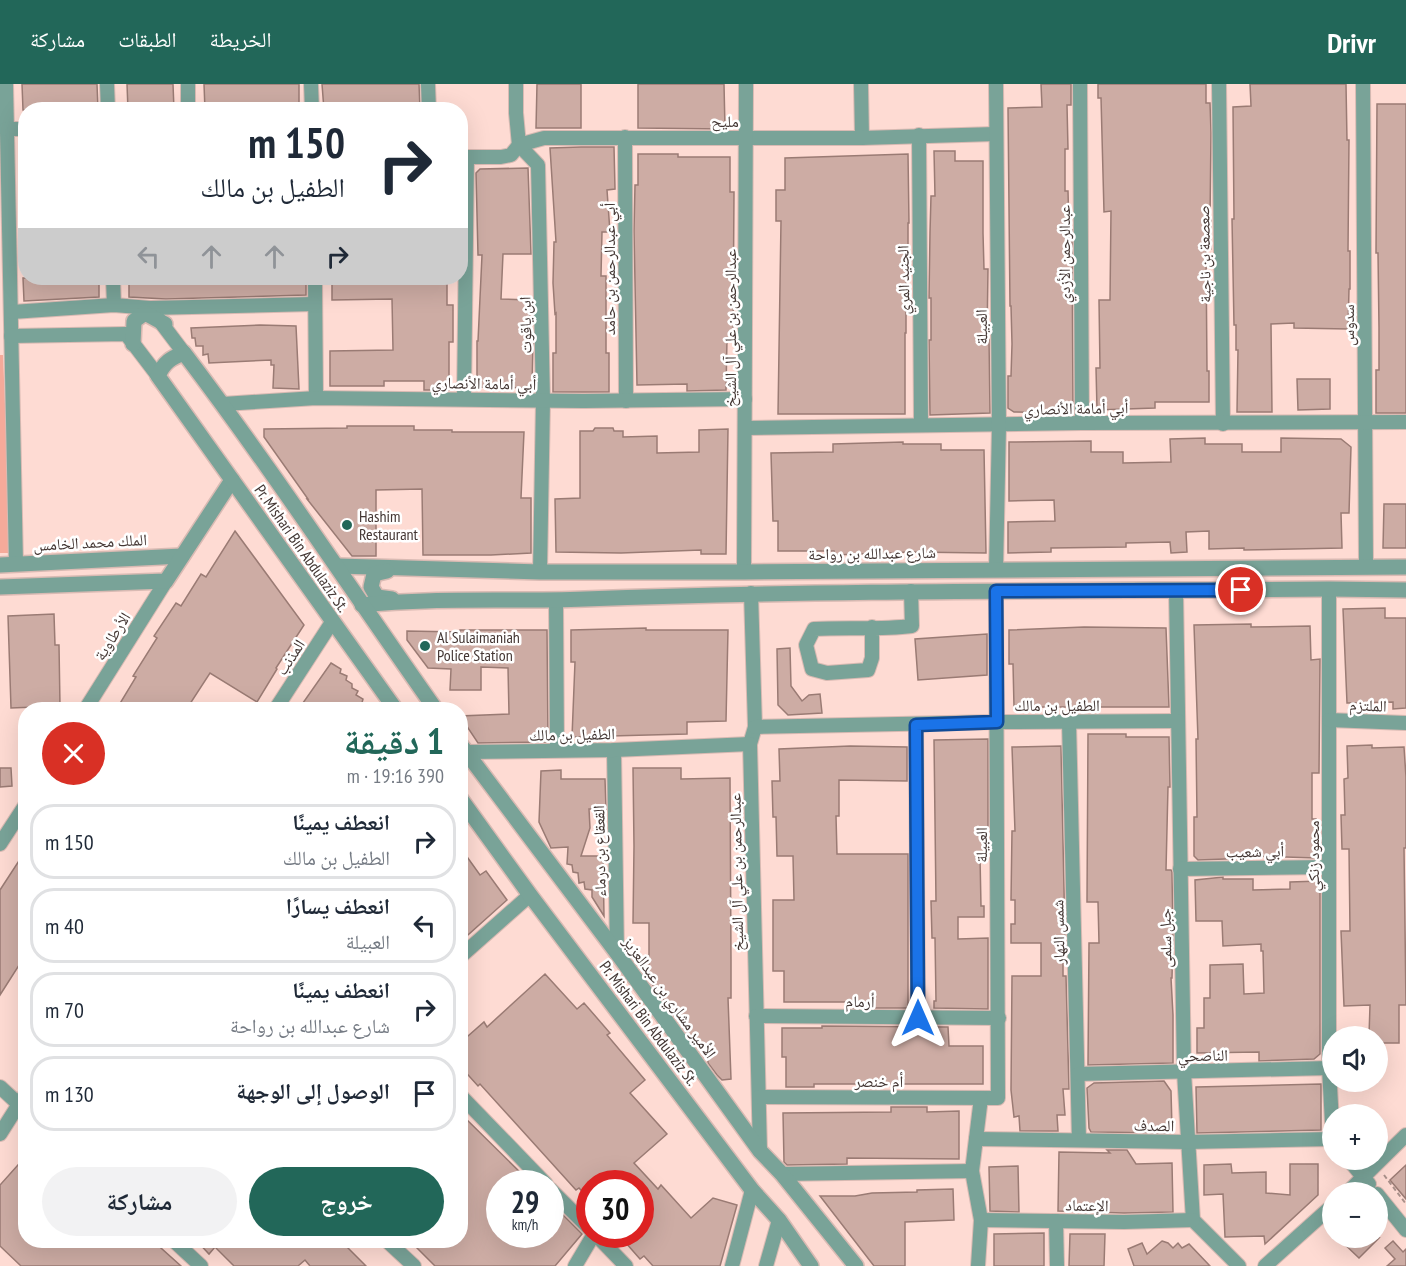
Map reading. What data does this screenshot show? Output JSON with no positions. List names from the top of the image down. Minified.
{"streets":{"street":["مليح","عبدالرحمن الأزدي","صعصعة بن ناجية","أبي عبدالرحمن بن حامد","الجنيد المري","ابن ياقوت","سدوس","العبيلة","عبدالرحمن بن علي آل الشيخ","أبي أمامة الأنصاري","الملك محمد الخامس","Pr. Mishari Bin Abdulaziz St.","شارع عبدالله بن رواحة","الأرطاوية","المذنب","الطفيل بن مالك","الملتزم","القعقاع بن درماء","أبي شعيب","محمود زنكي","شمس النهار","جبل سلمى","الأمير مشاري بن عبدالعزيز","أرمام","الناصحي","أم خنصر","الصدف","الإعتماد"]},"crossings":[["مليح","أبي عبدالرحمن بن حامد"],["مليح","الجنيد المري"],["مليح","ابن ياقوت"],["مليح","العبيلة"],["مليح","عبدالرحمن بن علي آل الشيخ"],["عبدالرحمن الأزدي","أبي أمامة الأنصاري"],["صعصعة بن ناجية","أبي أمامة الأنصاري"],["أبي عبدالرحمن بن حامد","أبي أمامة الأنصاري"],["الجنيد المري","أبي أمامة الأنصاري"],["ابن ياقوت","أبي أمامة الأنصاري"],["ابن ياقوت","شارع عبدالله بن رواحة"],["سدوس","أبي أمامة الأنصاري"],["سدوس","شارع عبدالله بن رواحة"],["العبيلة","أبي أمامة الأنصاري"],["العبيلة","شارع عبدالله بن رواحة"],["العبيلة","الطفيل بن مالك"],["العبيلة","أرمام"],["العبيلة","أم خنصر"],["عبدالرحمن بن علي آل الشيخ","أبي أمامة الأنصاري"],["عبدالرحمن بن علي آل الشيخ","شارع عبدالله بن رواحة"],["عبدالرحمن بن علي آل الشيخ","الطفيل بن مالك"],["عبدالرحمن بن علي آل الشيخ","الأمير مشاري بن عبدالعزيز"],["عبدالرحمن بن علي آل الشيخ","أرمام"],["عبدالرحمن بن علي آل الشيخ","أم خنصر"],["Pr. Mishari Bin Abdulaziz St.","المذنب"],["الطفيل بن مالك","القعقاع بن درماء"],["الطفيل بن مالك","شمس النهار"],["الطفيل بن مالك","جبل سلمى"],["الملتزم","محمود زنكي"],["القعقاع بن درماء","الأمير مشاري بن عبدالعزيز"],["أبي شعيب","محمود زنكي"],["أبي شعيب","جبل سلمى"],["شمس النهار","الناصحي"],["شمس النهار","الصدف"],["جبل سلمى","الناصحي"],["جبل سلمى","الصدف"],["جبل سلمى","الإعتماد"]],"places":["Hashim Restaurant","Al Sulaimaniah Police Station"],"page":{"header":"Drivr","nav":["الخريطة","الطبقات","مشاركة"],"turn":["150 m","الطفيل بن مالك"],"heading":["1 دقيقة","390 m · 19:16"],"list":[{"name":"انعطف يمينًا","note":"الطفيل بن مالك","value":"150 m"},{"name":"انعطف يسارًا","note":"العبيلة","value":"40 m"},{"name":"انعطف يمينًا","note":"شارع عبدالله بن رواحة","value":"70 m"},{"name":"الوصول إلى الوجهة","value":"130 m"}],"map_buttons":["+","−"],"buttons":["خروج","مشاركة"],"speed":"29 km/h","limit":"30"}}
